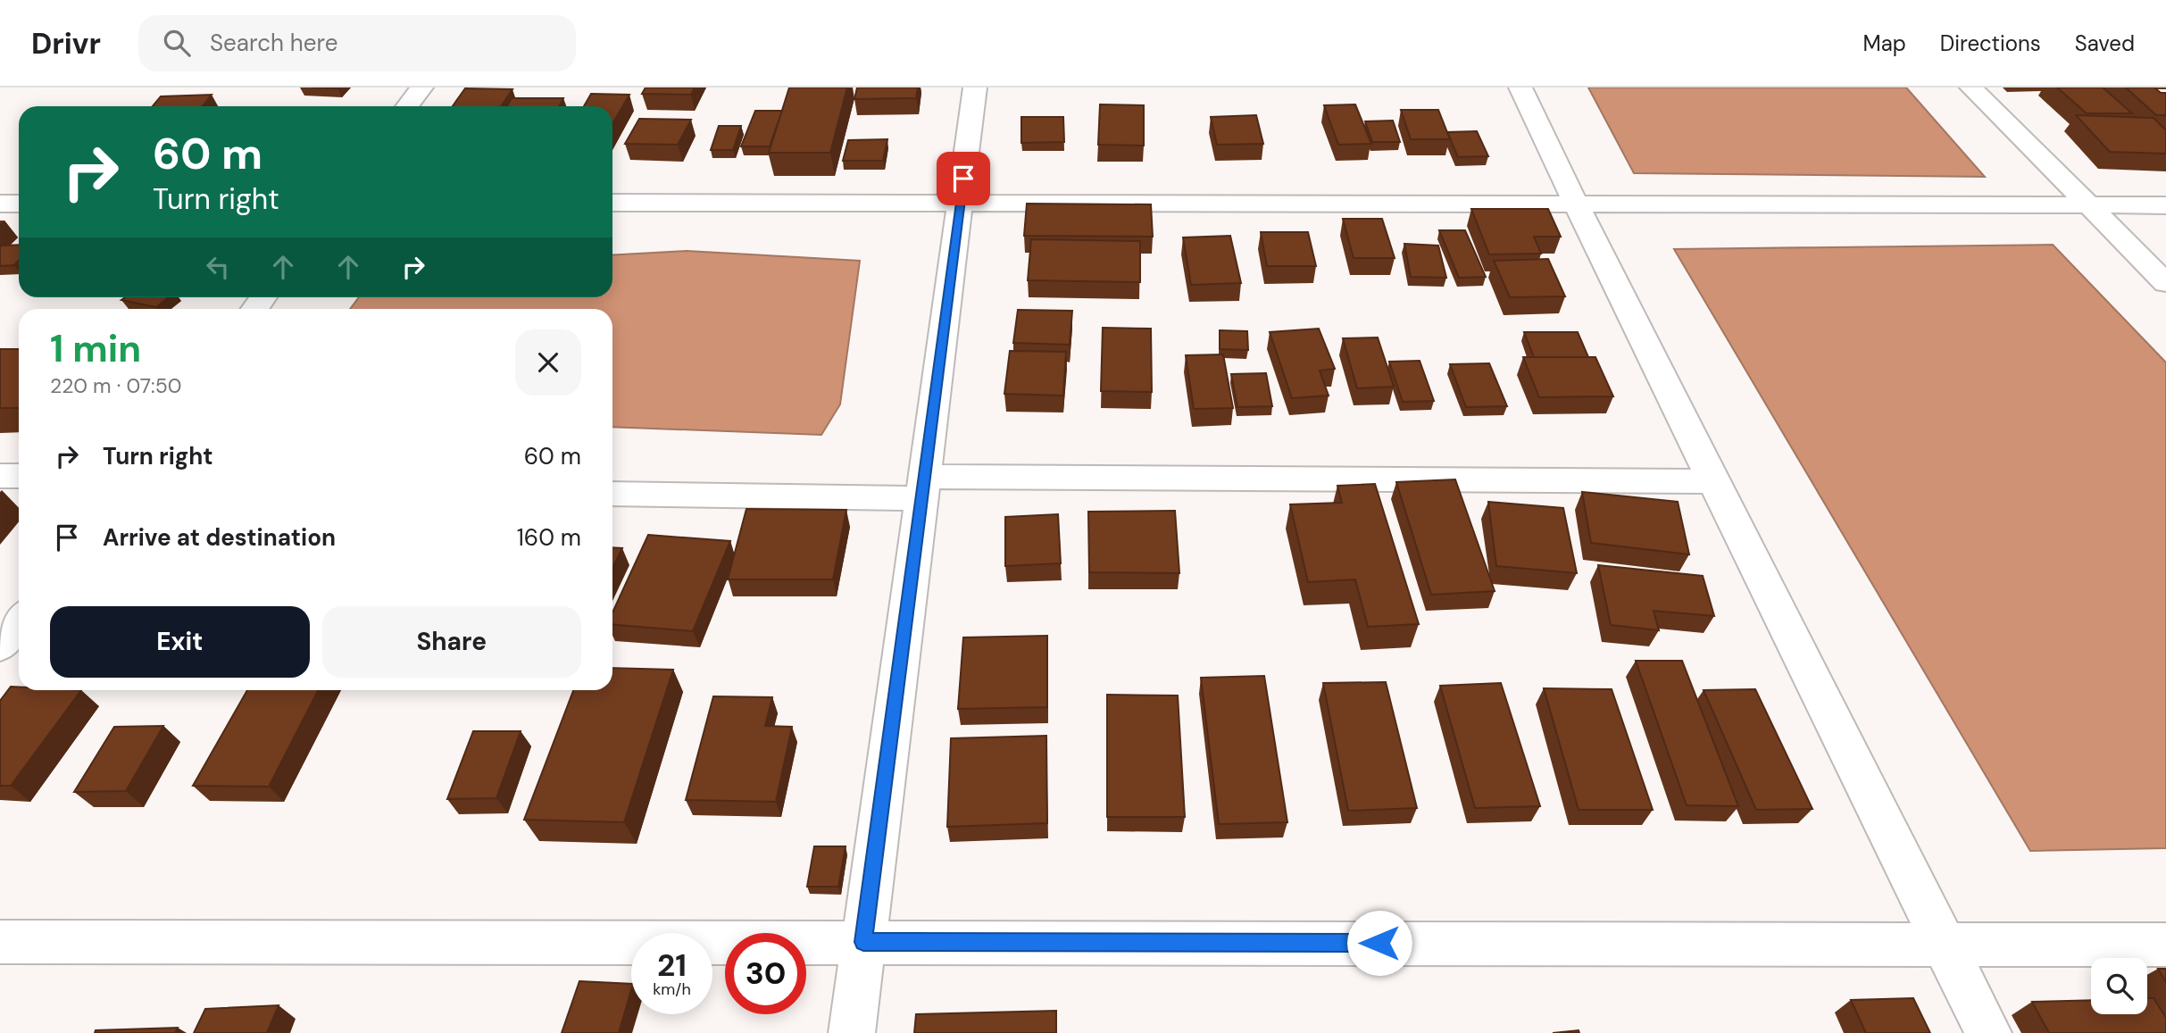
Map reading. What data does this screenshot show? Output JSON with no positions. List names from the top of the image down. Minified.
{"page":{"header":"Drivr","search":"Search here","nav":["Map","Directions","Saved"],"turn":["60 m","Turn right"],"heading":["1 min","220 m · 07:50"],"list":[{"name":"Turn right","value":"60 m"},{"name":"Arrive at destination","value":"160 m"}],"buttons":["Exit","Share"],"speed":"21 km/h","limit":"30"}}
